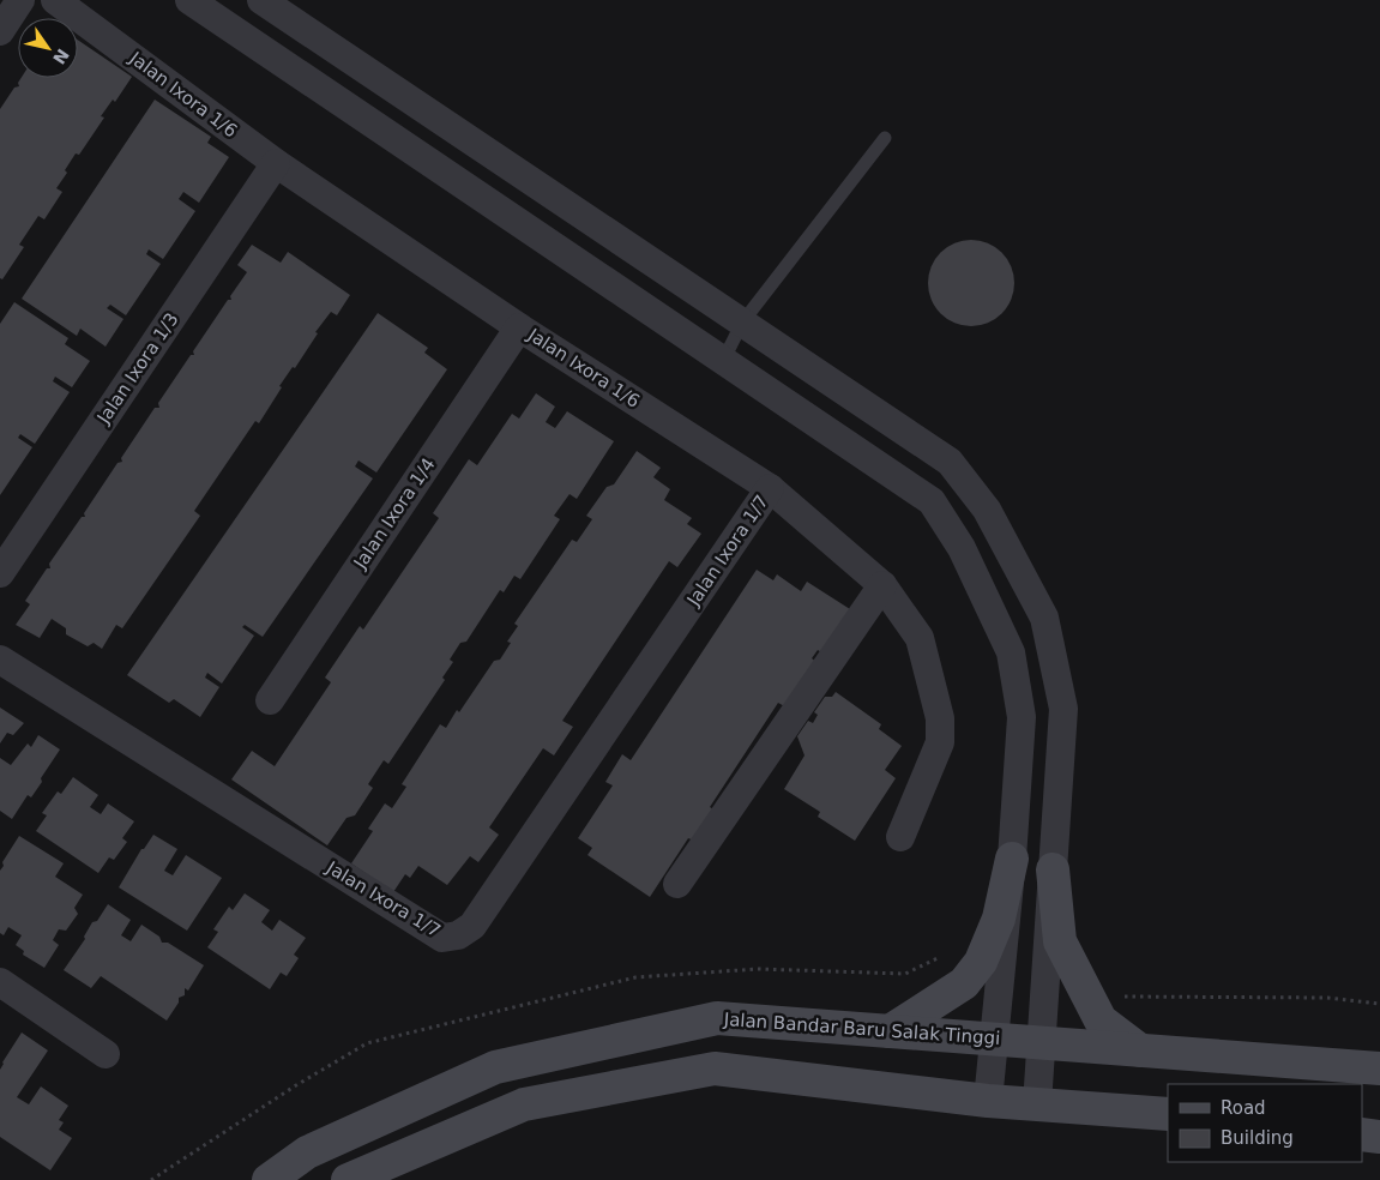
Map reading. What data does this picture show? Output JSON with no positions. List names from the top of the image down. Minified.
{"streets":{"main road":["Jalan Bandar Baru Salak Tinggi"],"street":["Jalan Ixora 1/6","Jalan Ixora 1/3","Jalan Ixora 1/4","Jalan Ixora 1/7"]},"crossings":[["Jalan Ixora 1/6","Jalan Ixora 1/3"],["Jalan Ixora 1/6","Jalan Ixora 1/4"],["Jalan Ixora 1/6","Jalan Ixora 1/7"]],"legend":["Road","Building"],"north":"bottom right"}
